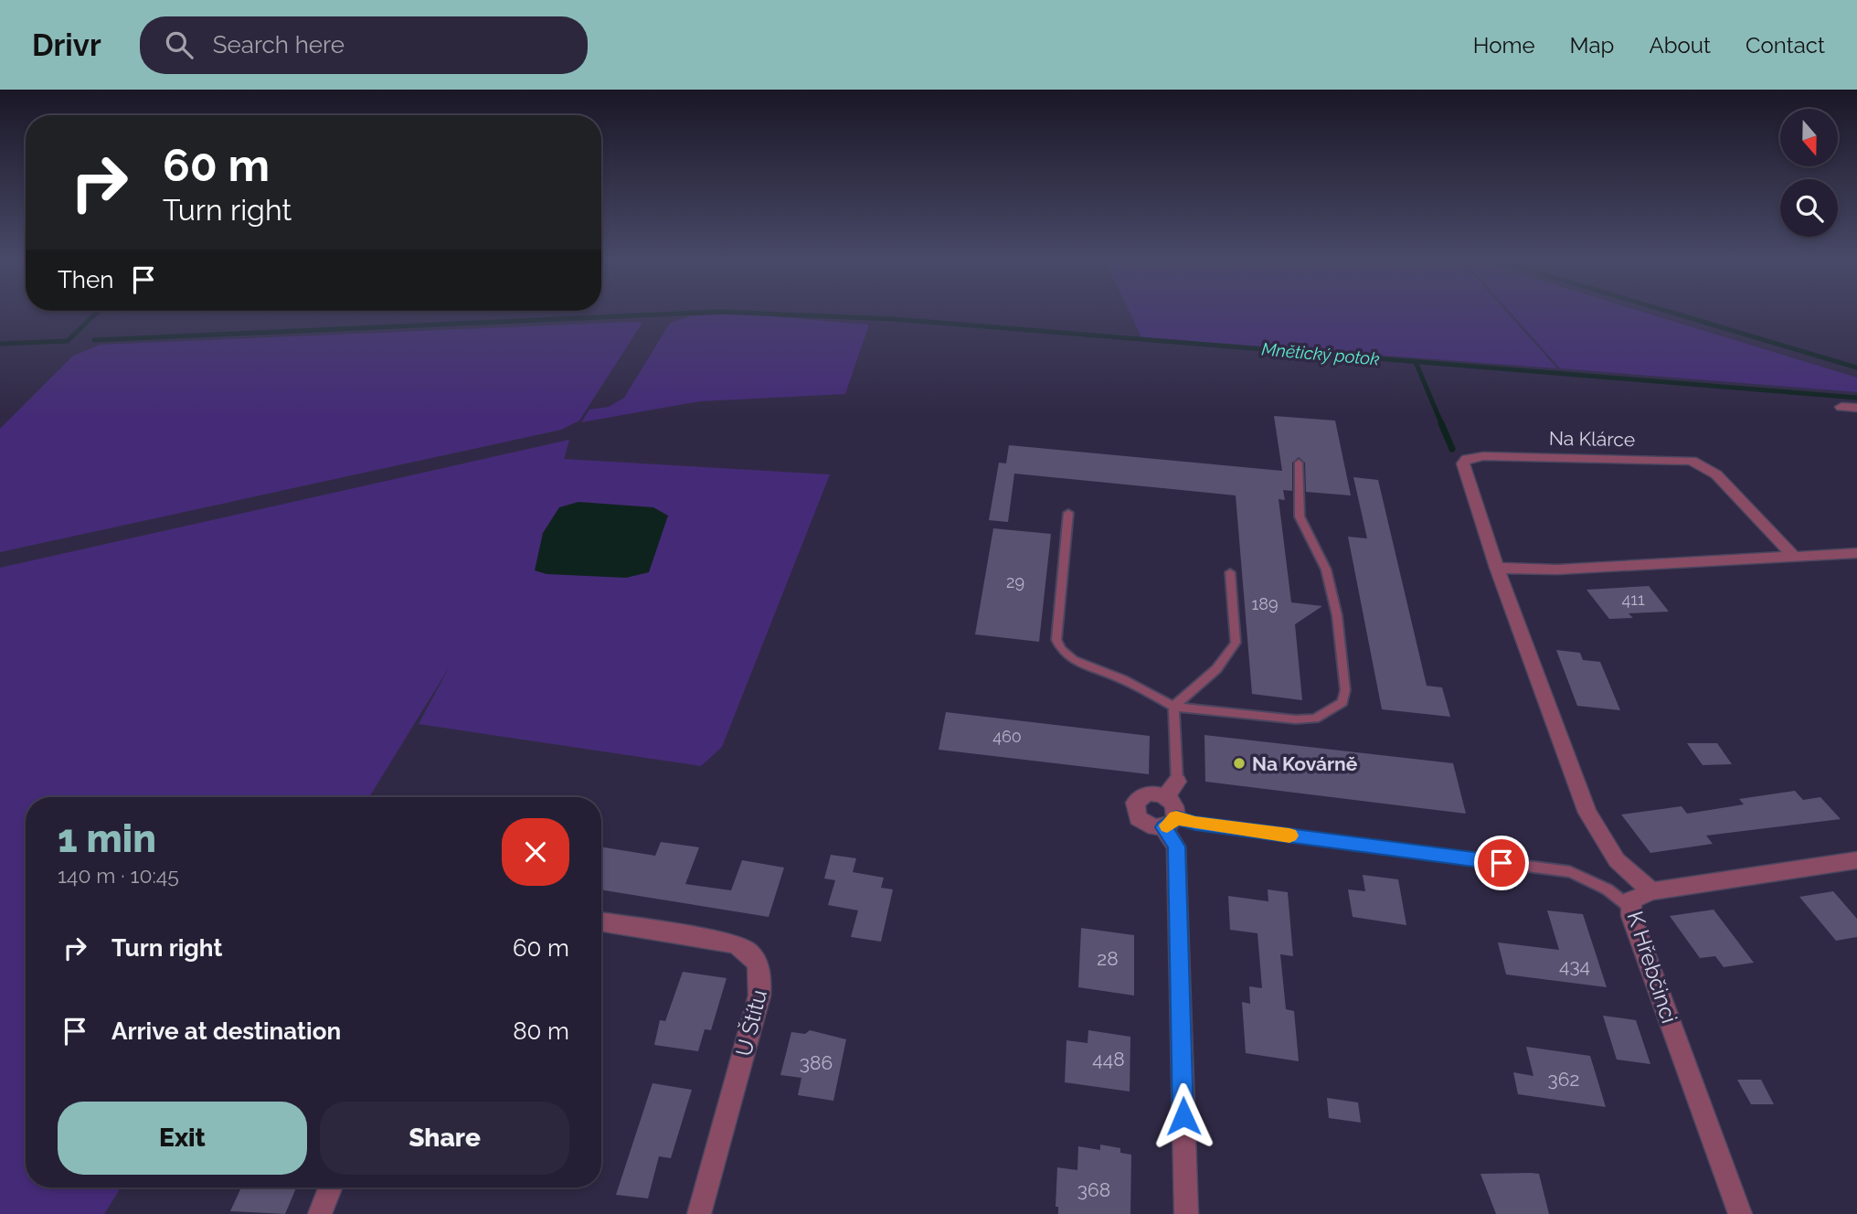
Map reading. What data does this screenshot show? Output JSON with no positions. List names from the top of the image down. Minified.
{"streets":{"street":["Na Klárce","K Hřebčinci","U Štítu"]},"crossings":[["Na Klárce","K Hřebčinci"]],"water":["Mnětický potok"],"places":["Na Kovárně"],"house_numbers":["29","411","189","460","28","434","448","386","362","368"],"north":"bottom","page":{"header":"Drivr","search":"Search here","nav":["Home","Map","About","Contact"],"turn":["60 m","Turn right"],"then":"Then","heading":["1 min","140 m · 10:45"],"list":[{"name":"Turn right","value":"60 m"},{"name":"Arrive at destination","value":"80 m"}],"buttons":["Exit","Share"]}}
